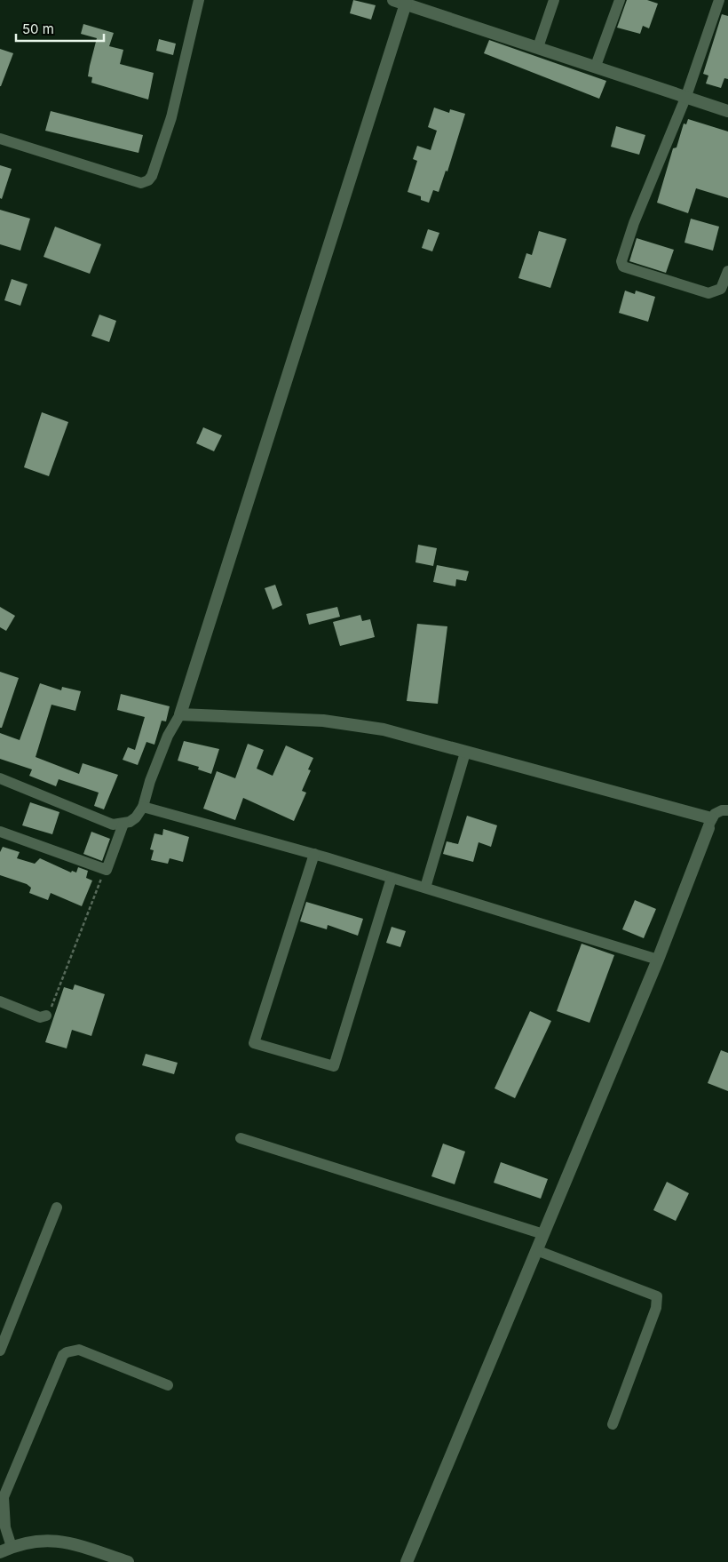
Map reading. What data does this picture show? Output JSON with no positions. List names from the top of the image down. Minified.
{"scale_bar":"50 m"}
